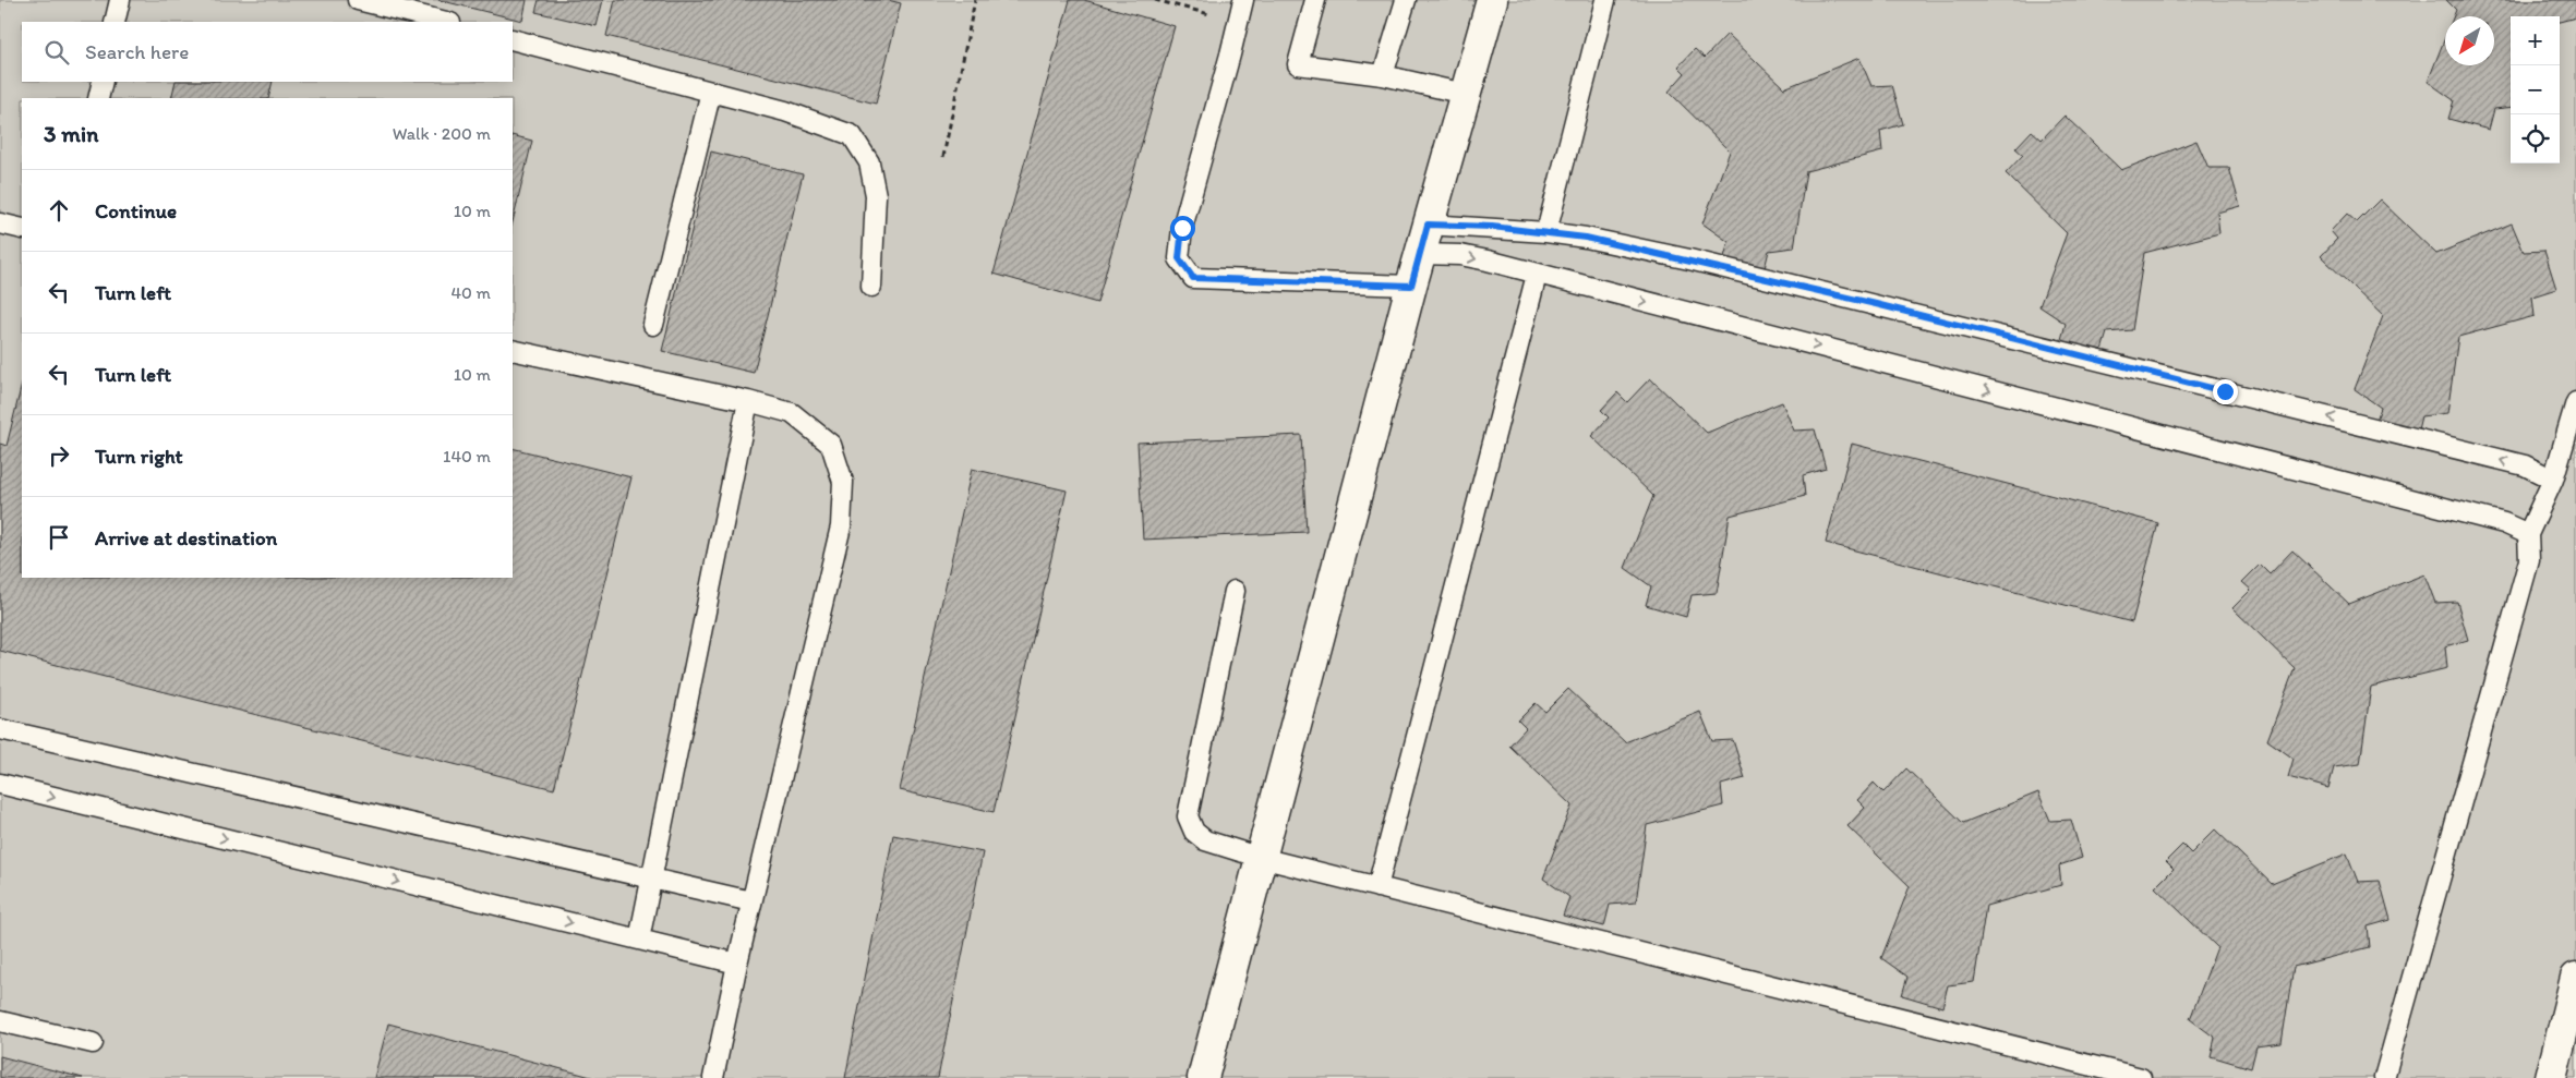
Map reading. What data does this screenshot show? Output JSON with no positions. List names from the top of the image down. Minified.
{"north":"bottom left","page":{"map_buttons":["+","−"],"search":"Search here","heading":["3 min","Walk · 200 m"],"list":[["Continue","10 m"],["Turn left","40 m"],["Turn left","10 m"],["Turn right","140 m"],"Arrive at destination"]}}
